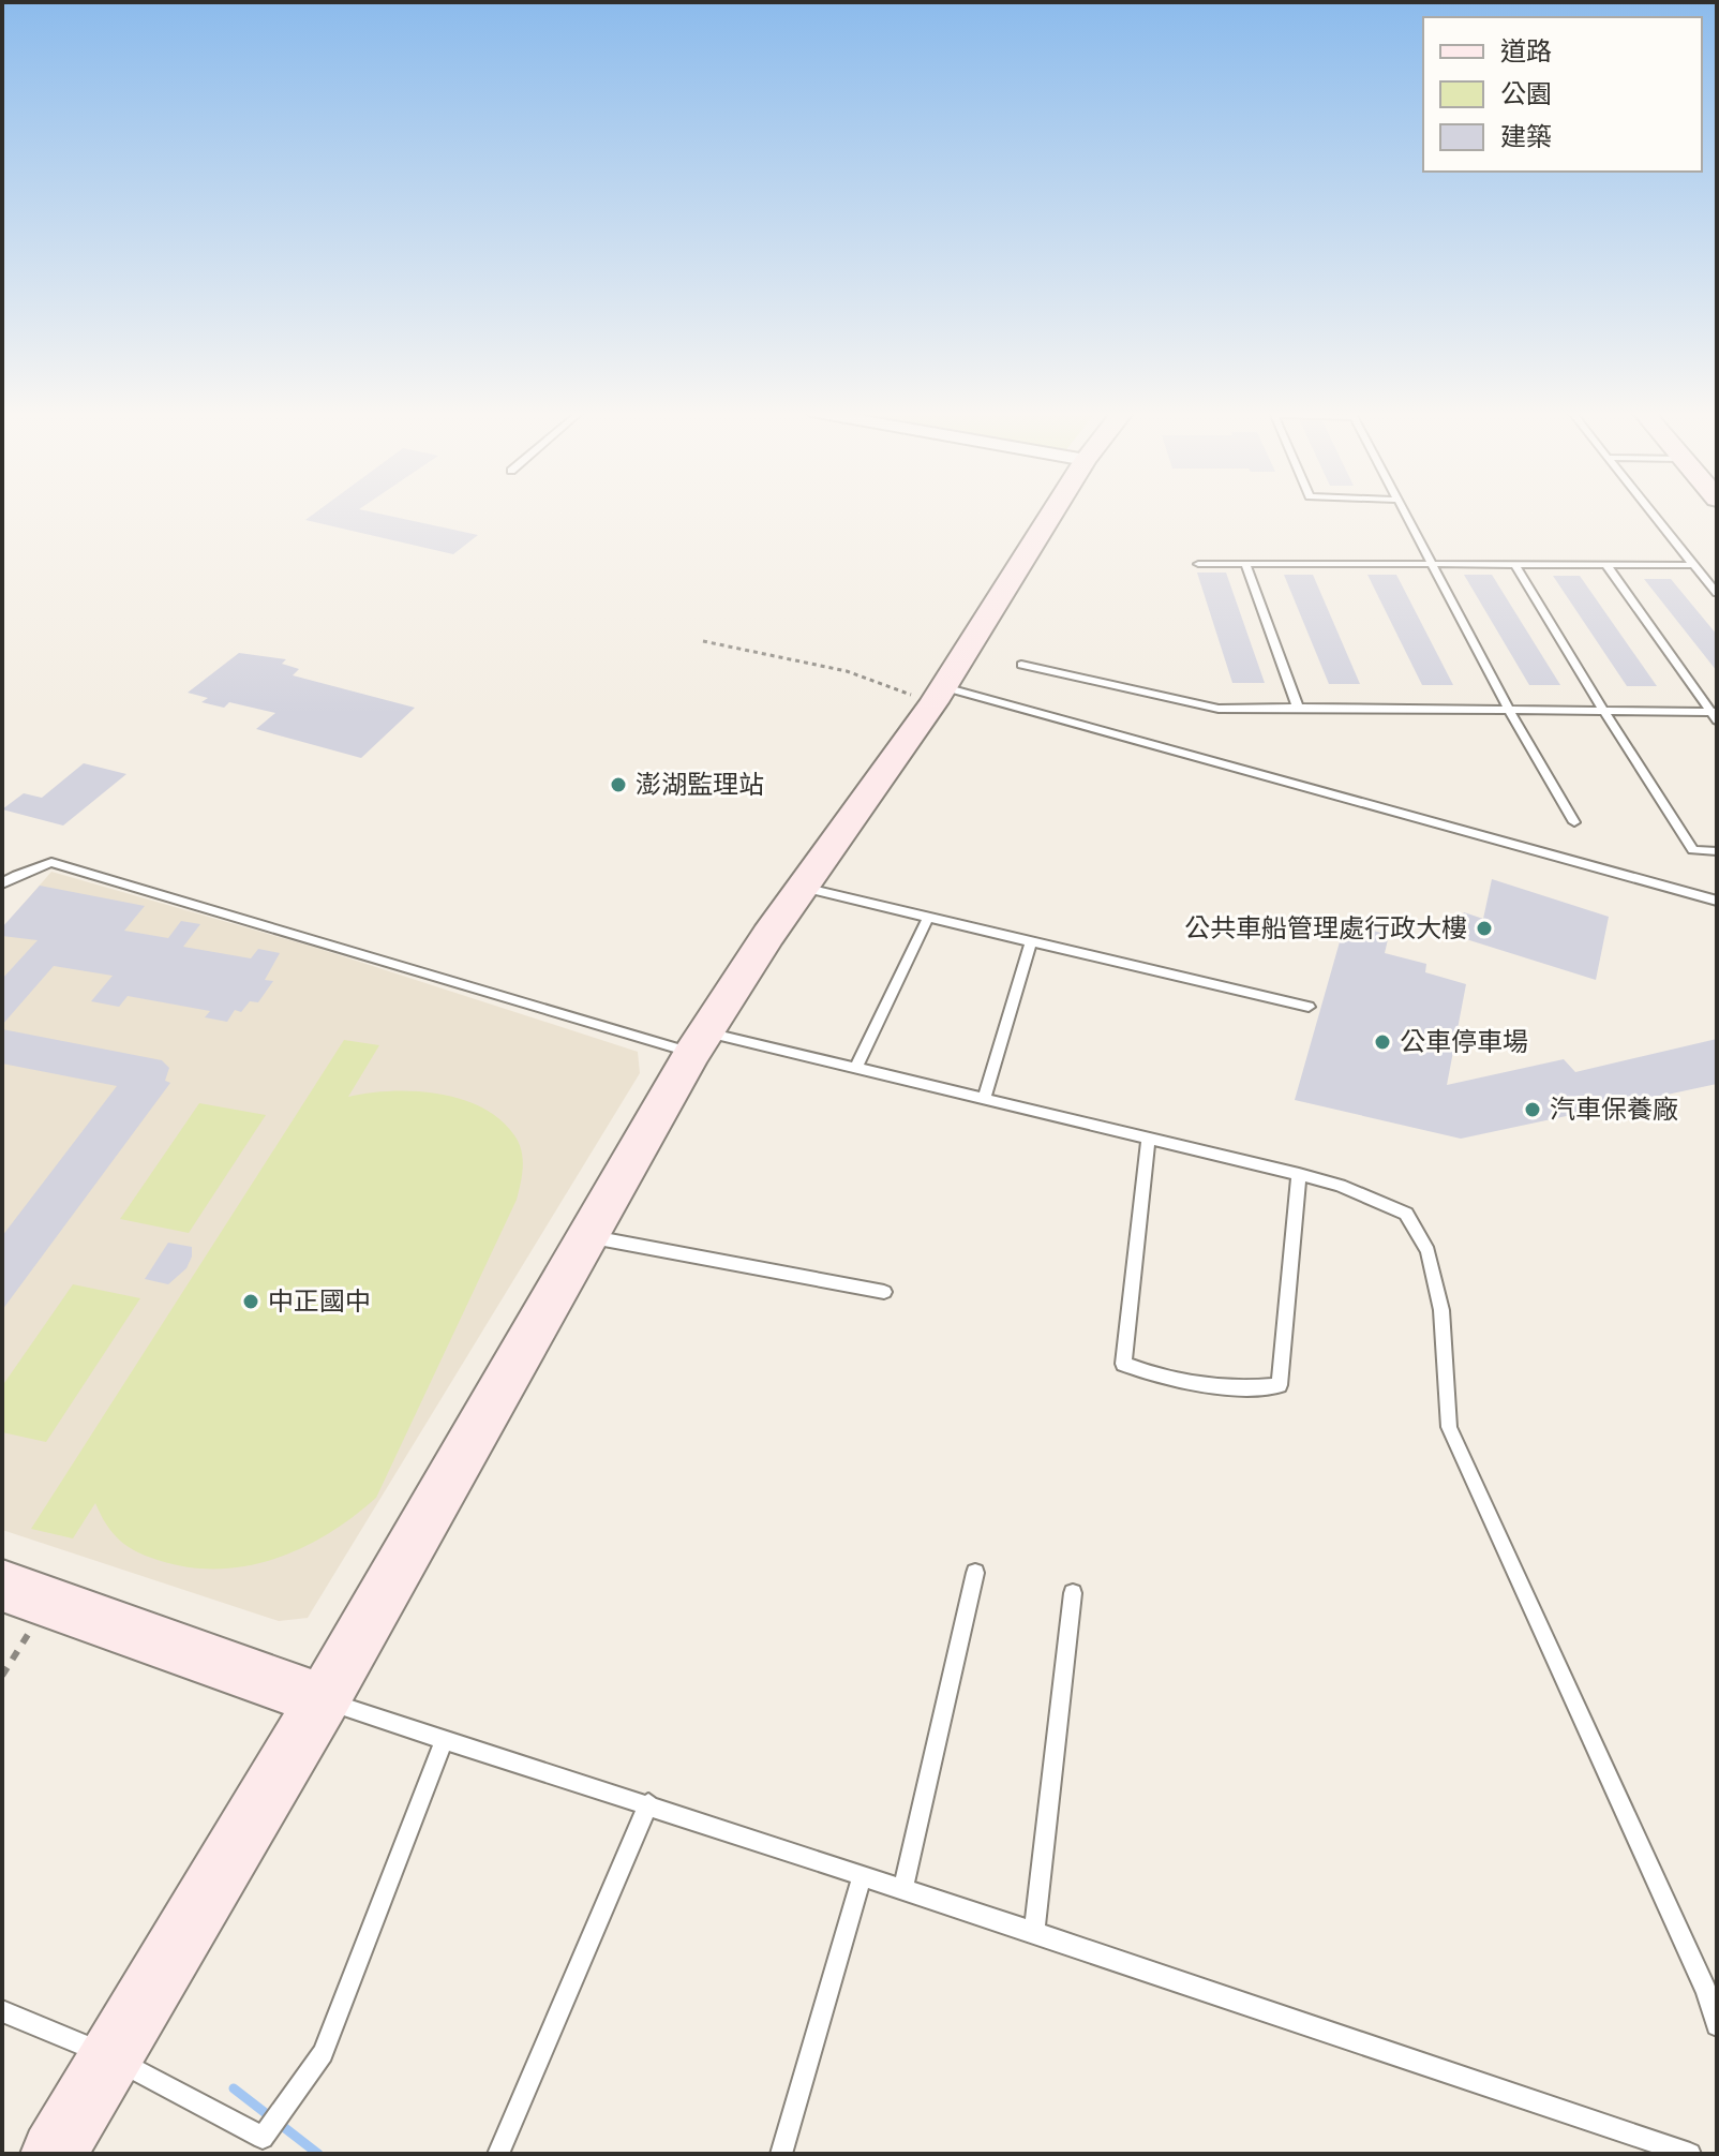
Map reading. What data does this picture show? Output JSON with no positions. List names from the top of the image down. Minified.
{"places":["澎湖監理站","公共車船管理處行政大樓","公車停車場","汽車保養廠","中正國中"],"legend":["道路","公園","建築"]}
